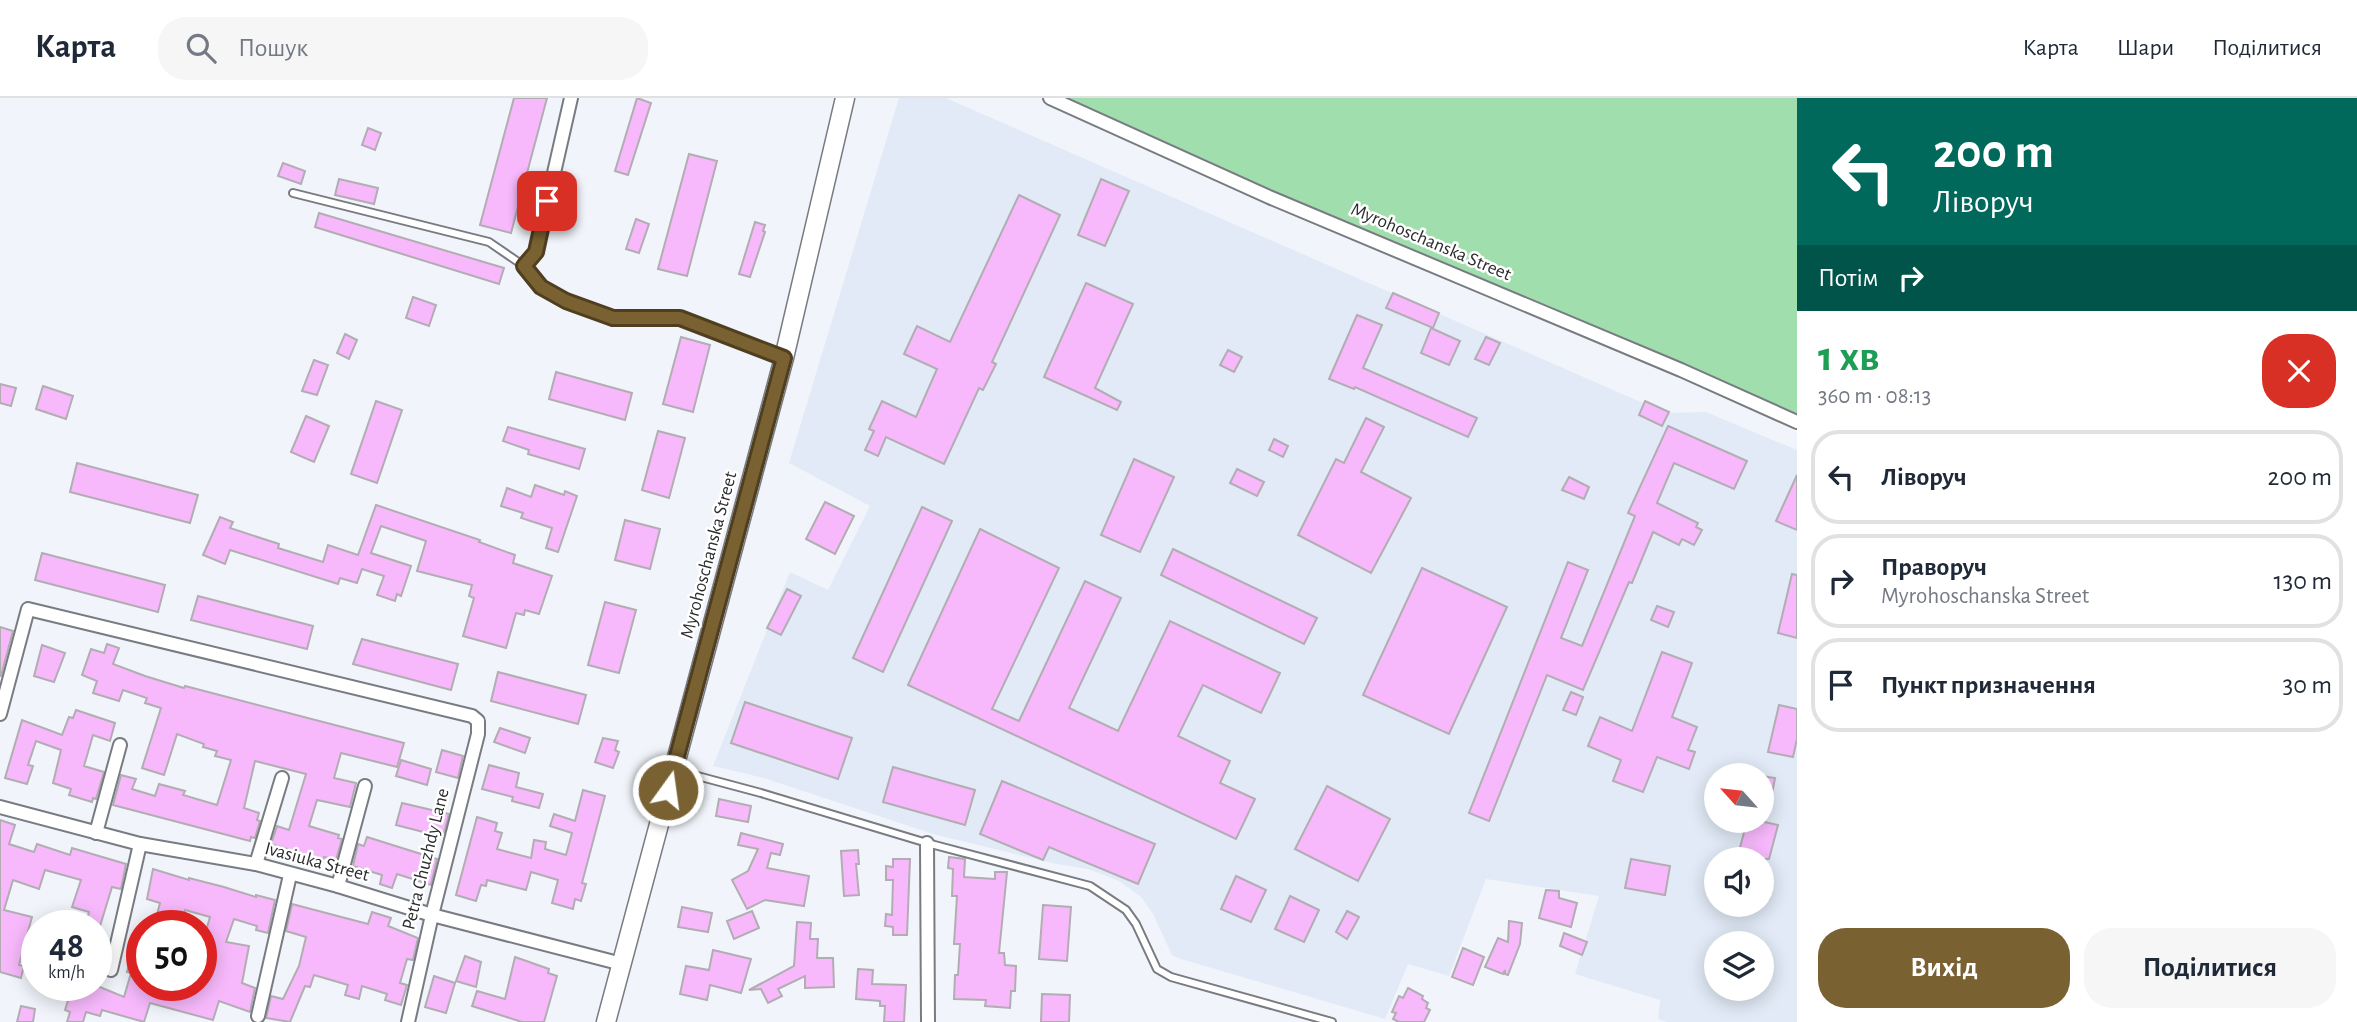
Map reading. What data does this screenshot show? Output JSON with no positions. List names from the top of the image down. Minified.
{"streets":{"main road":["Myrohoschanska Street"],"street":["Petra Chuzhdy Lane","Ivasiuka Street"]},"crossings":[["Myrohoschanska Street","Ivasiuka Street"],["Petra Chuzhdy Lane","Ivasiuka Street"]],"north":"top left","page":{"header":"Карта","search":"Пошук","nav":["Карта","Шари","Поділитися"],"turn":["200 m","Ліворуч"],"then":"Потім","heading":["1 хв","360 m · 08:13"],"list":[{"name":"Ліворуч","value":"200 m"},{"name":"Праворуч","note":"Myrohoschanska Street","value":"130 m"},{"name":"Пункт призначення","value":"30 m"}],"speed":"48 km/h","limit":"50","buttons":["Вихід","Поділитися"]}}
